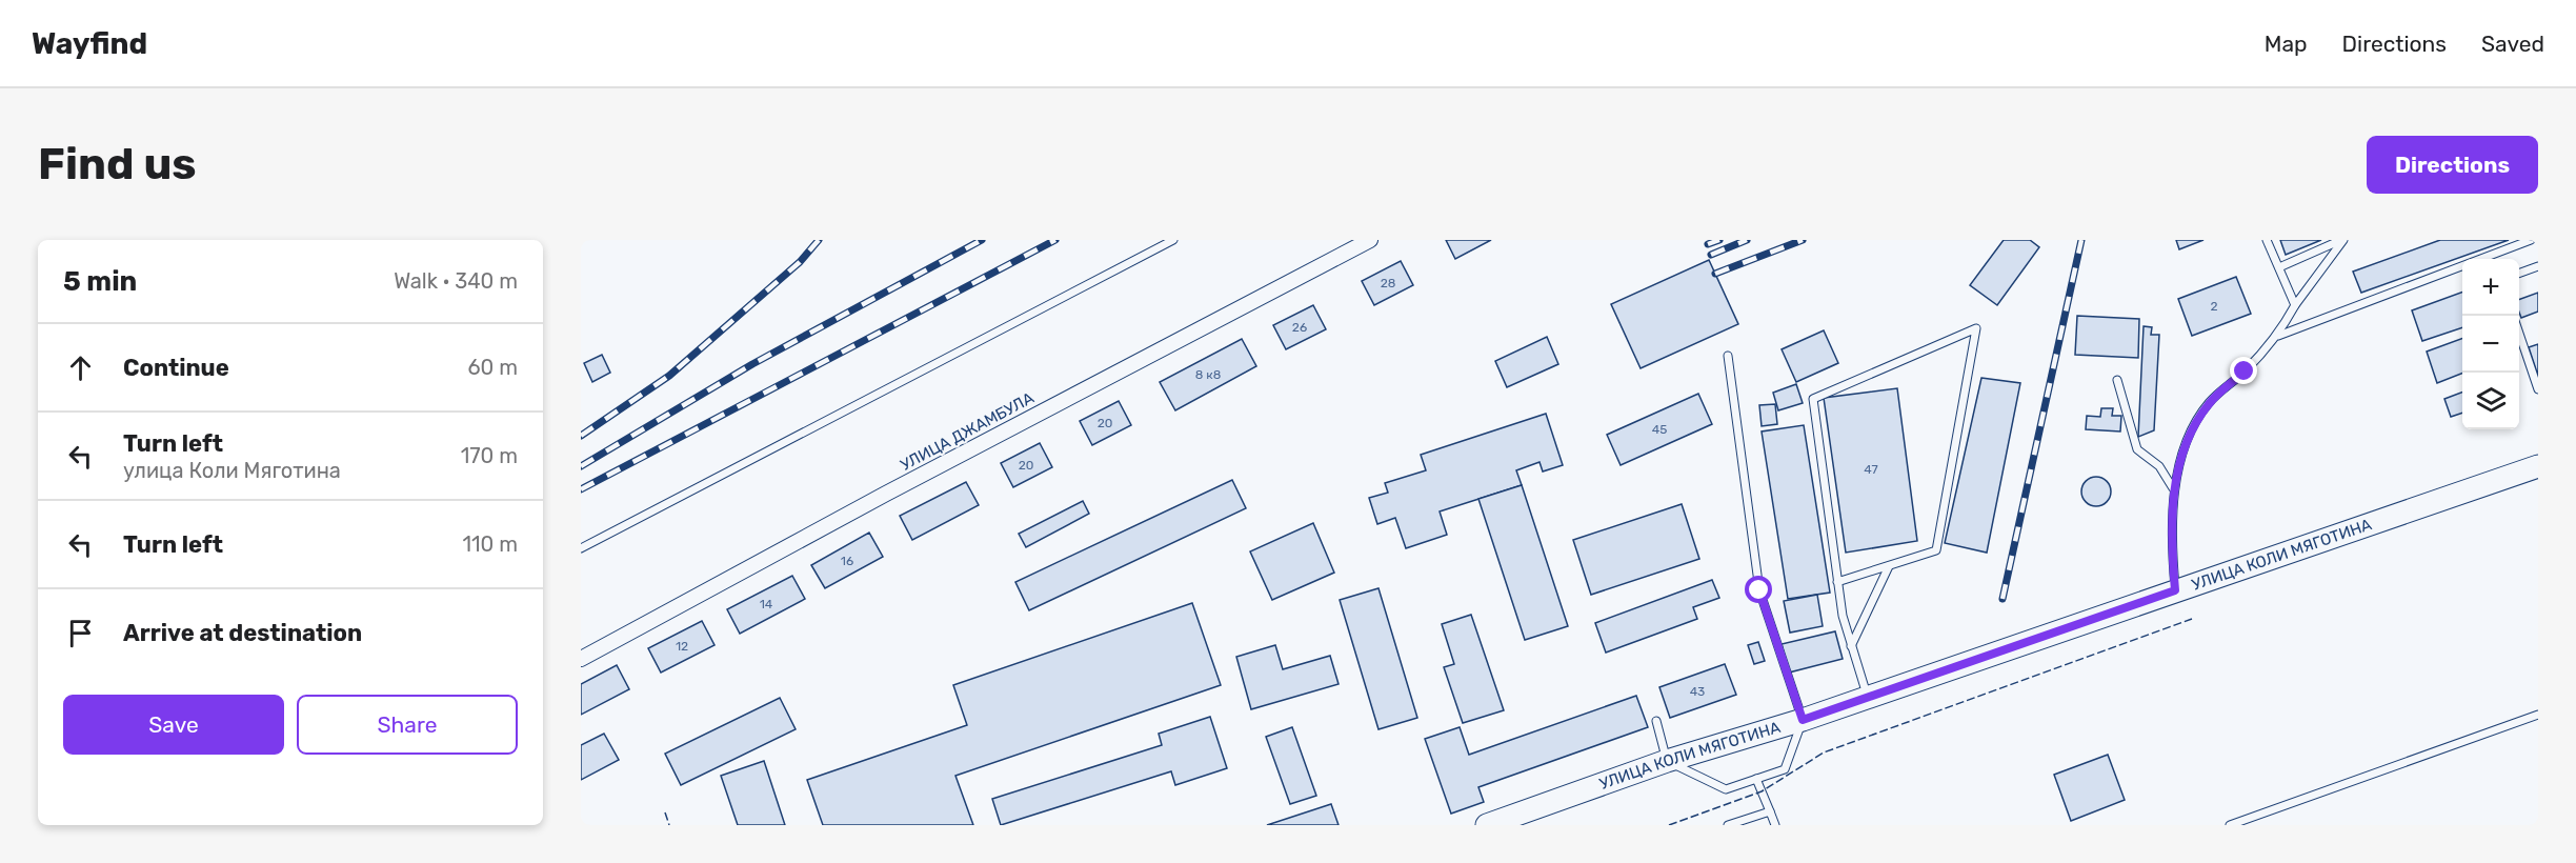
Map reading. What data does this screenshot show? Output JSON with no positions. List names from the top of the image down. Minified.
{"streets":{"main road":["УЛИЦА КОЛИ МЯГОТИНА"],"street":["УЛИЦА ДЖАМБУЛА"]},"house_numbers":["28","2","26","8 к8","20","45","20","47","16","14","12","43"],"page":{"header":"Wayfind","nav":["Map","Directions","Saved"],"buttons":["Directions",["Save","Share"]],"title":"Find us","heading":["5 min","Walk · 340 m"],"map_buttons":["+","−"],"list":[["Continue","60 m"],["Turn left","улица Коли Мяготина","170 m"],["Turn left","110 m"],"Arrive at destination"]}}
